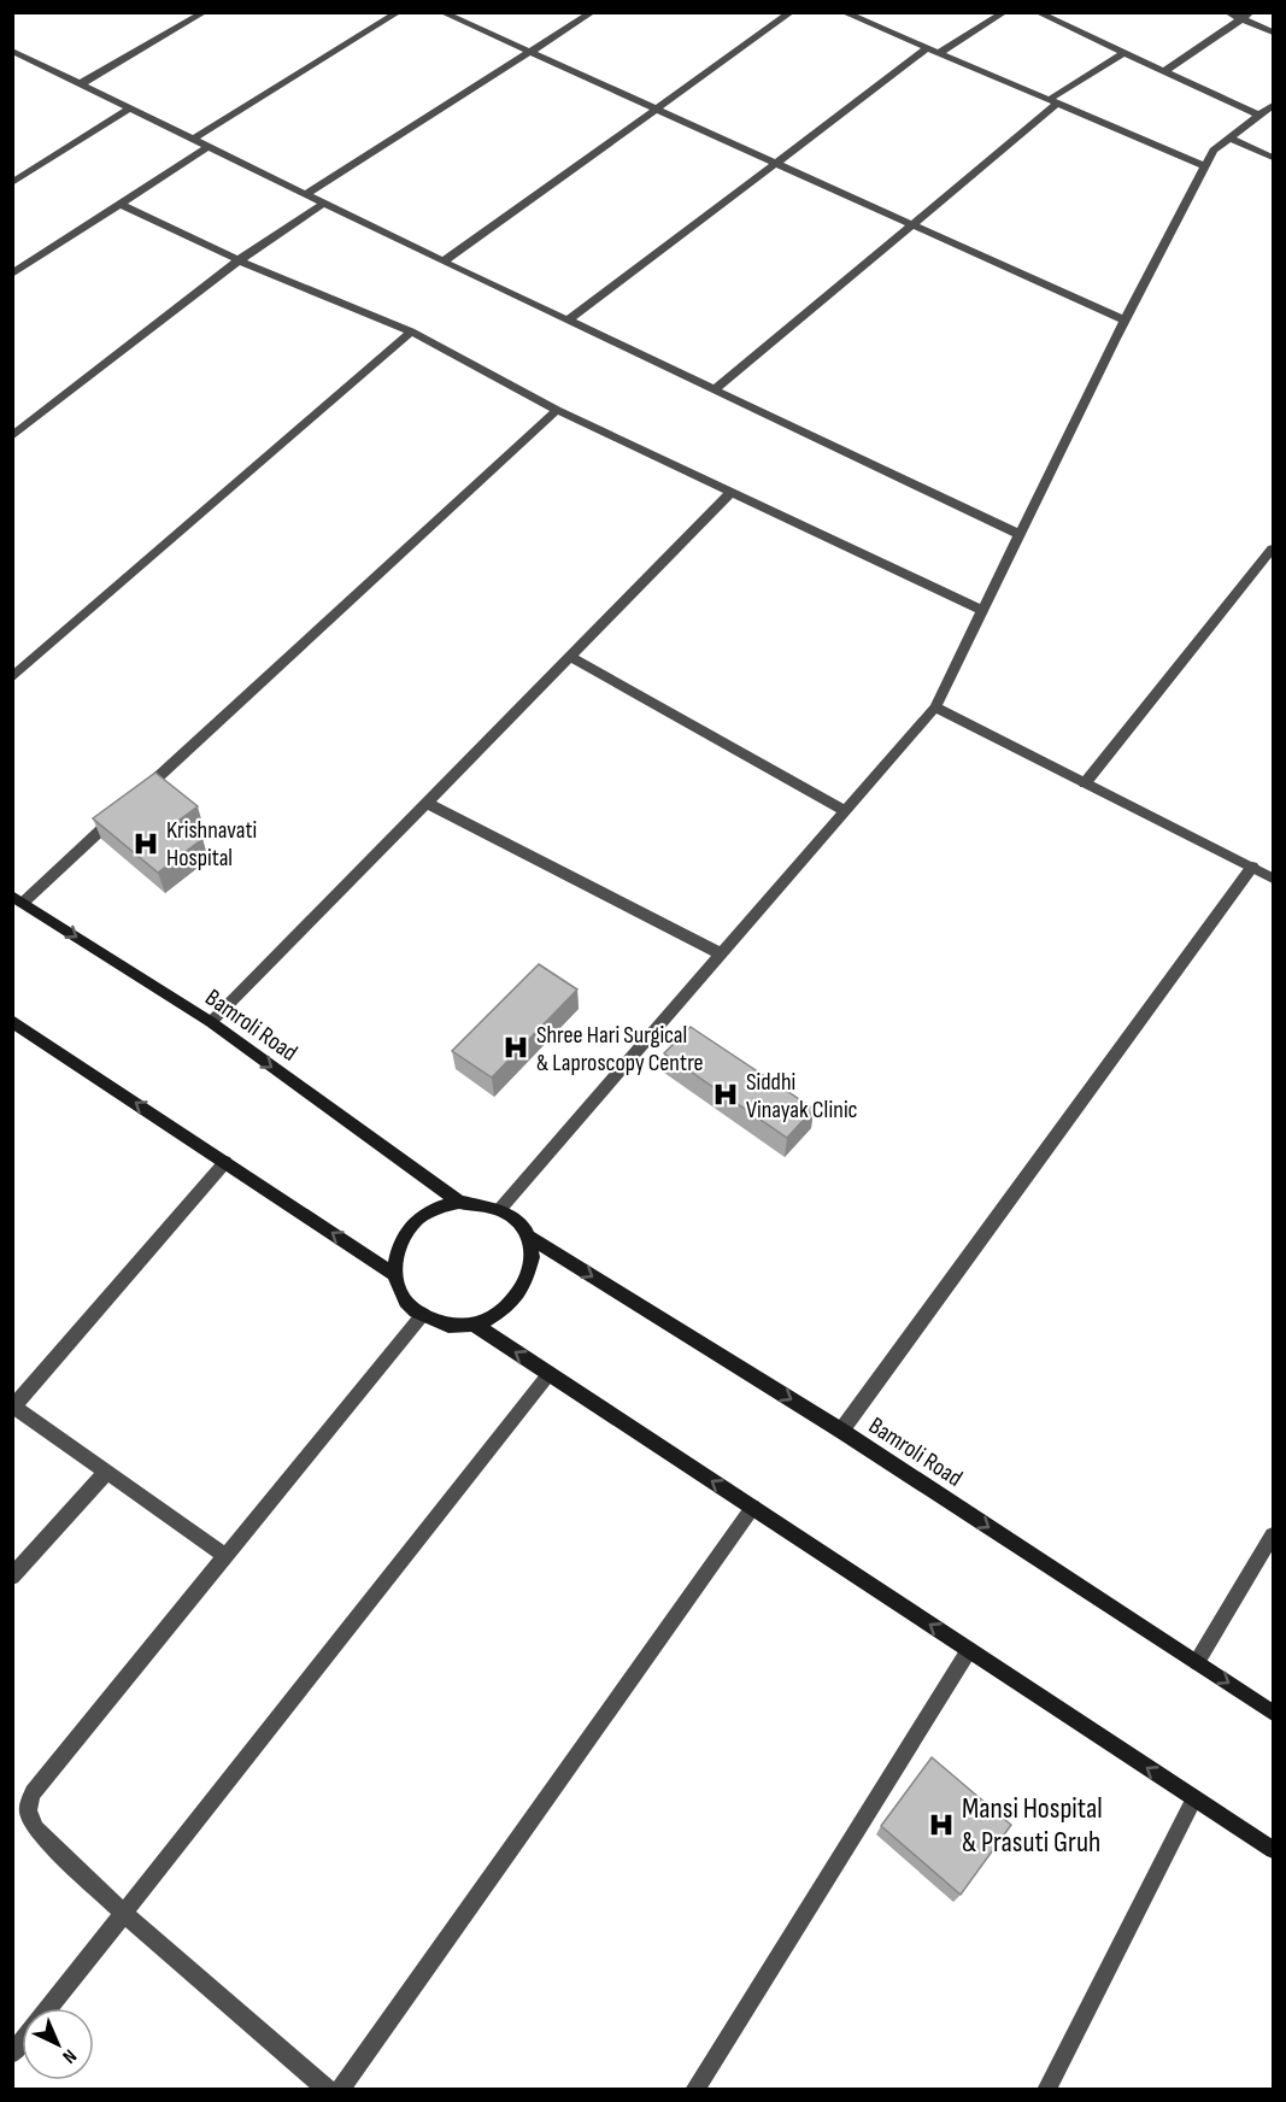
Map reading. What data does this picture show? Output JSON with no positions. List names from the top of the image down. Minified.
{"streets":{"street":["Bamroli Road"]},"places":{"hospital":["Krishnavati Hospital","Shree Hari Surgical & Laproscopy Centre","Siddhi Vinayak Clinic","Mansi Hospital & Prasuti Gruh"]},"north":"bottom right"}
